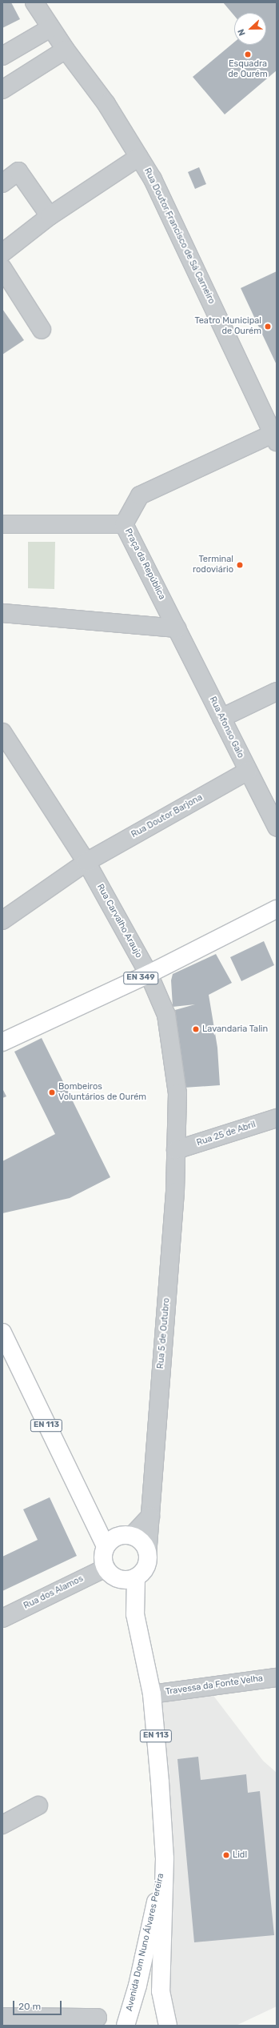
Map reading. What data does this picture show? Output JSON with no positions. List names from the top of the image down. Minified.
{"streets":{"main road":["EN 349","EN 113","Avenida Dom Nuno Álvares Pereira"],"street":["Rua Doutor Francisco de Sá Carneiro","Praça da República","Rua Afonso Galo","Rua Doutor Barjona","Rua Carvalho Araujo","Rua 25 de Abril","Rua 5 de Outubro","Rua dos Alamos","Travessa da Fonte Velha"]},"crossings":[["Praça da República","Rua Afonso Galo"],["Rua Afonso Galo","Rua Doutor Barjona"],["Rua Doutor Barjona","Rua Carvalho Araujo"],["Rua Carvalho Araujo","EN 349"],["Rua Carvalho Araujo","Rua 25 de Abril"],["Rua Carvalho Araujo","Rua 5 de Outubro"],["Rua 25 de Abril","Rua 5 de Outubro"],["Rua 5 de Outubro","EN 113"],["Rua 5 de Outubro","Rua dos Alamos"],["EN 113","Rua dos Alamos"],["EN 113","Avenida Dom Nuno Álvares Pereira"],["Travessa da Fonte Velha","Avenida Dom Nuno Álvares Pereira"]],"places":["Esquadra de Ourém","Teatro Municipal de Ourém","Terminal rodoviário","Lavandaria Talin","Bombeiros Voluntários de Ourém","Lidl"],"scale_bar":"20 m","north":"left"}
